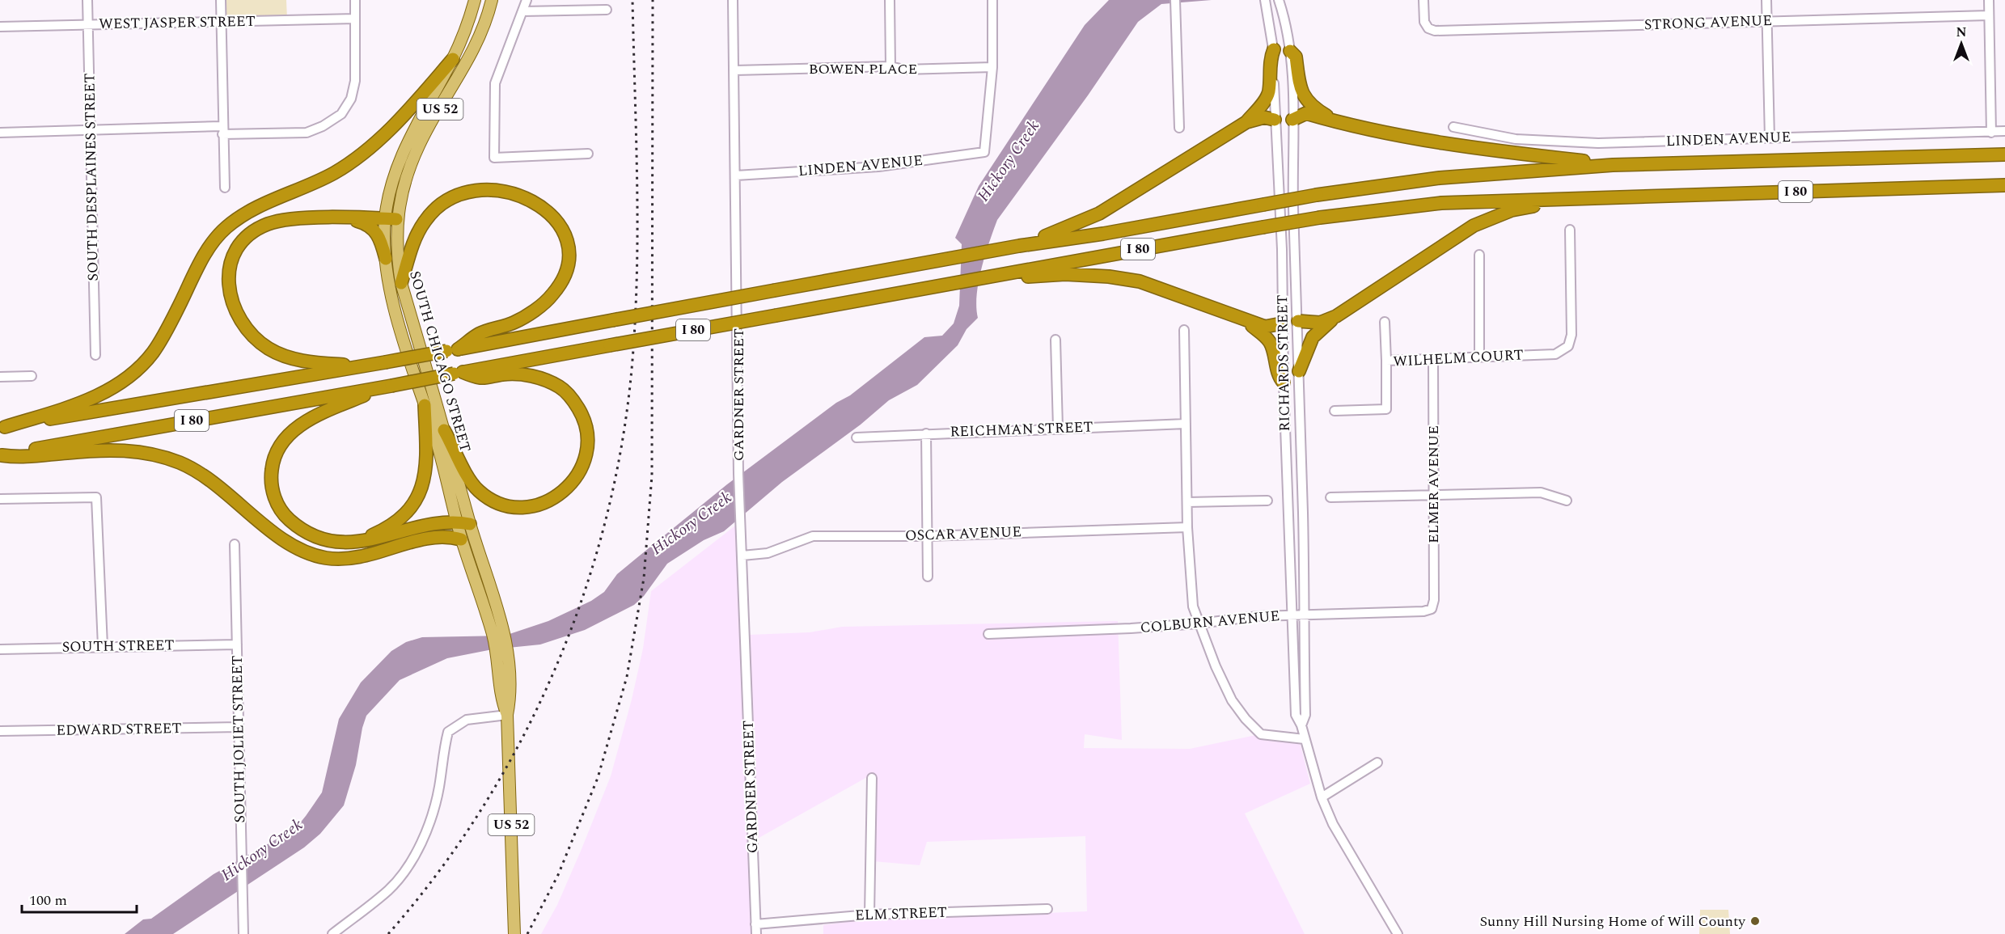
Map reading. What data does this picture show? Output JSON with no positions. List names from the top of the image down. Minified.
{"streets":{"highway":["I 80"],"main road":["US 52","SOUTH CHICAGO STREET"],"street":["WEST JASPER STREET","STRONG AVENUE","BOWEN PLACE","LINDEN AVENUE","SOUTH DESPLAINES STREET","WILHELM COURT","RICHARDS STREET","GARDNER STREET","REICHMAN STREET","ELMER AVENUE","OSCAR AVENUE","COLBURN AVENUE","SOUTH STREET","EDWARD STREET","SOUTH JOLIET STREET","ELM STREET"]},"crossings":[["WEST JASPER STREET","SOUTH DESPLAINES STREET"],["BOWEN PLACE","LINDEN AVENUE"],["BOWEN PLACE","GARDNER STREET"],["LINDEN AVENUE","GARDNER STREET"],["WILHELM COURT","ELMER AVENUE"],["RICHARDS STREET","COLBURN AVENUE"],["GARDNER STREET","OSCAR AVENUE"],["GARDNER STREET","ELM STREET"],["ELMER AVENUE","COLBURN AVENUE"],["SOUTH STREET","SOUTH JOLIET STREET"],["EDWARD STREET","SOUTH JOLIET STREET"]],"water":["Hickory Creek"],"places":["Sunny Hill Nursing Home of Will County"],"scale_bar":"100 m","north":"top"}
